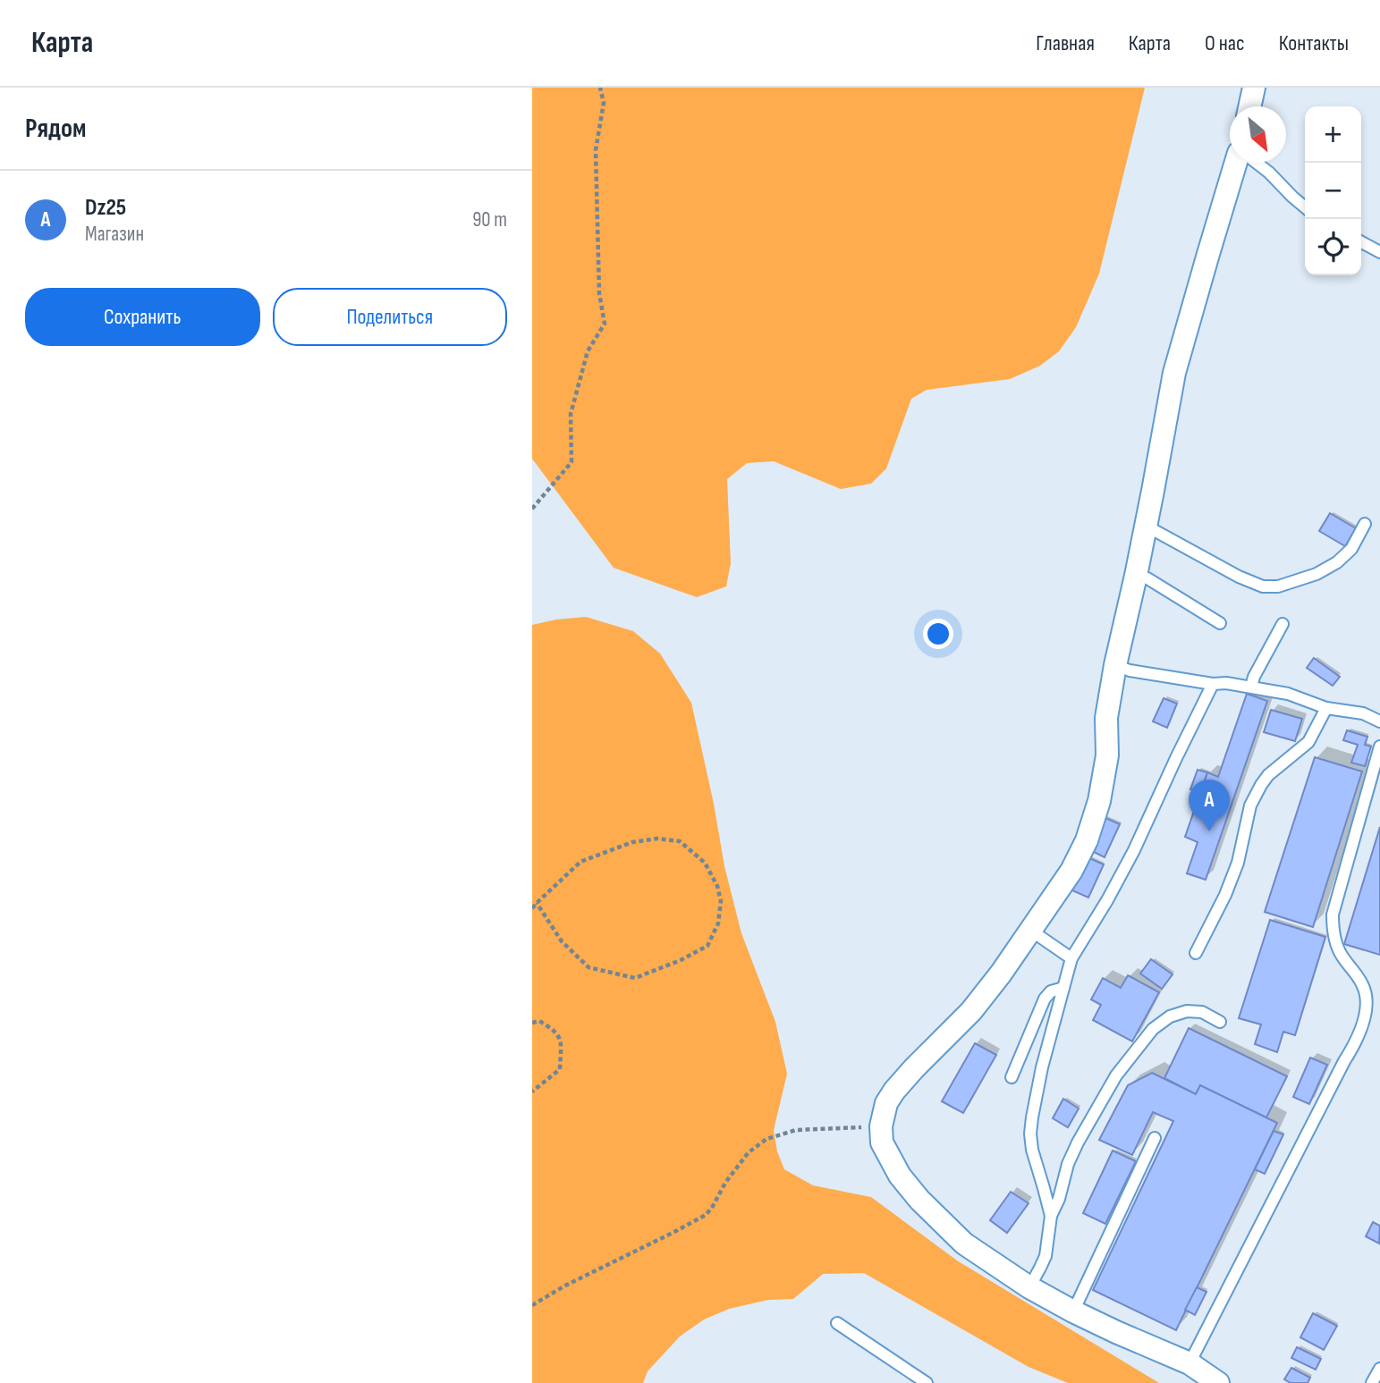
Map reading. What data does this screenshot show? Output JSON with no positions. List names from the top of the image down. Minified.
{"north":"bottom right","page":{"header":"Карта","nav":["Главная","Карта","О нас","Контакты"],"heading":"Рядом","map_buttons":["+","−"],"list":[{"mark":"A","name":"Dz25","note":"Магазин","value":"90 m"}],"buttons":["Сохранить","Поделиться"],"pins":"A"}}
